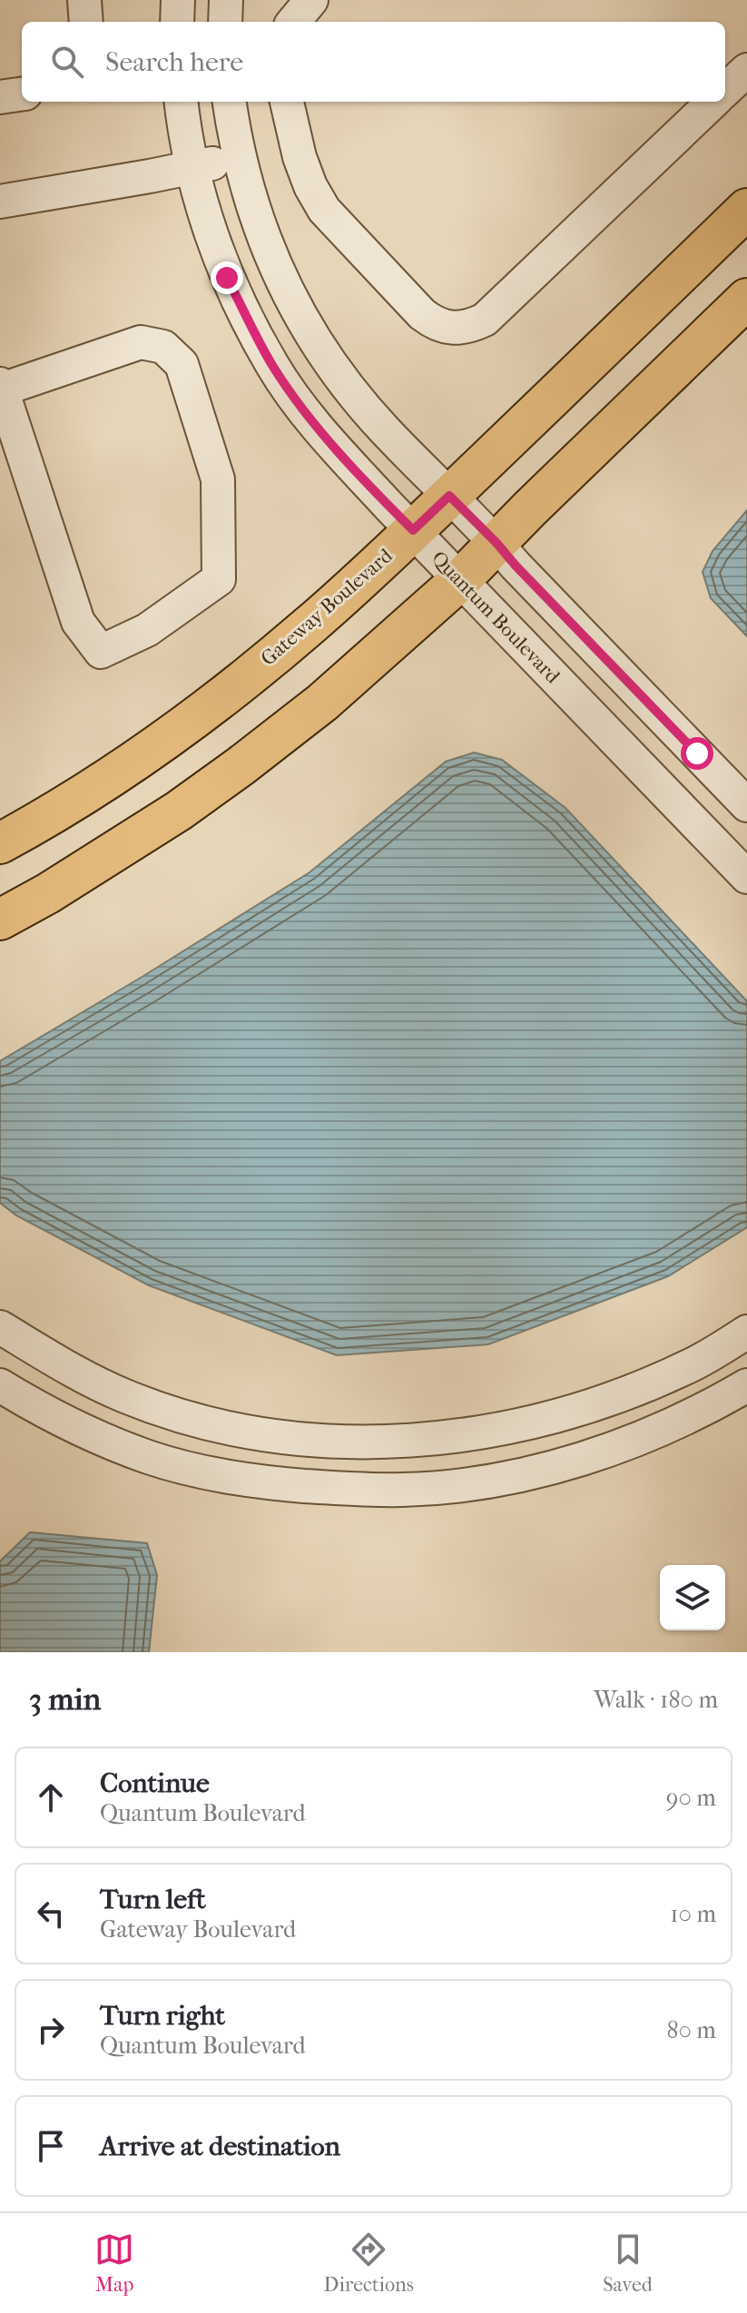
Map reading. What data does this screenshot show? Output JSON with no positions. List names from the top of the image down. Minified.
{"streets":{"main road":["Gateway Boulevard"],"street":["Quantum Boulevard"]},"crossings":[["Gateway Boulevard","Quantum Boulevard"]],"page":{"search":"Search here","heading":["3 min","Walk · 180 m"],"list":[["Continue","Quantum Boulevard","90 m"],["Turn left","Gateway Boulevard","10 m"],["Turn right","Quantum Boulevard","80 m"],"Arrive at destination"],"nav":["Map","Directions","Saved"]}}
